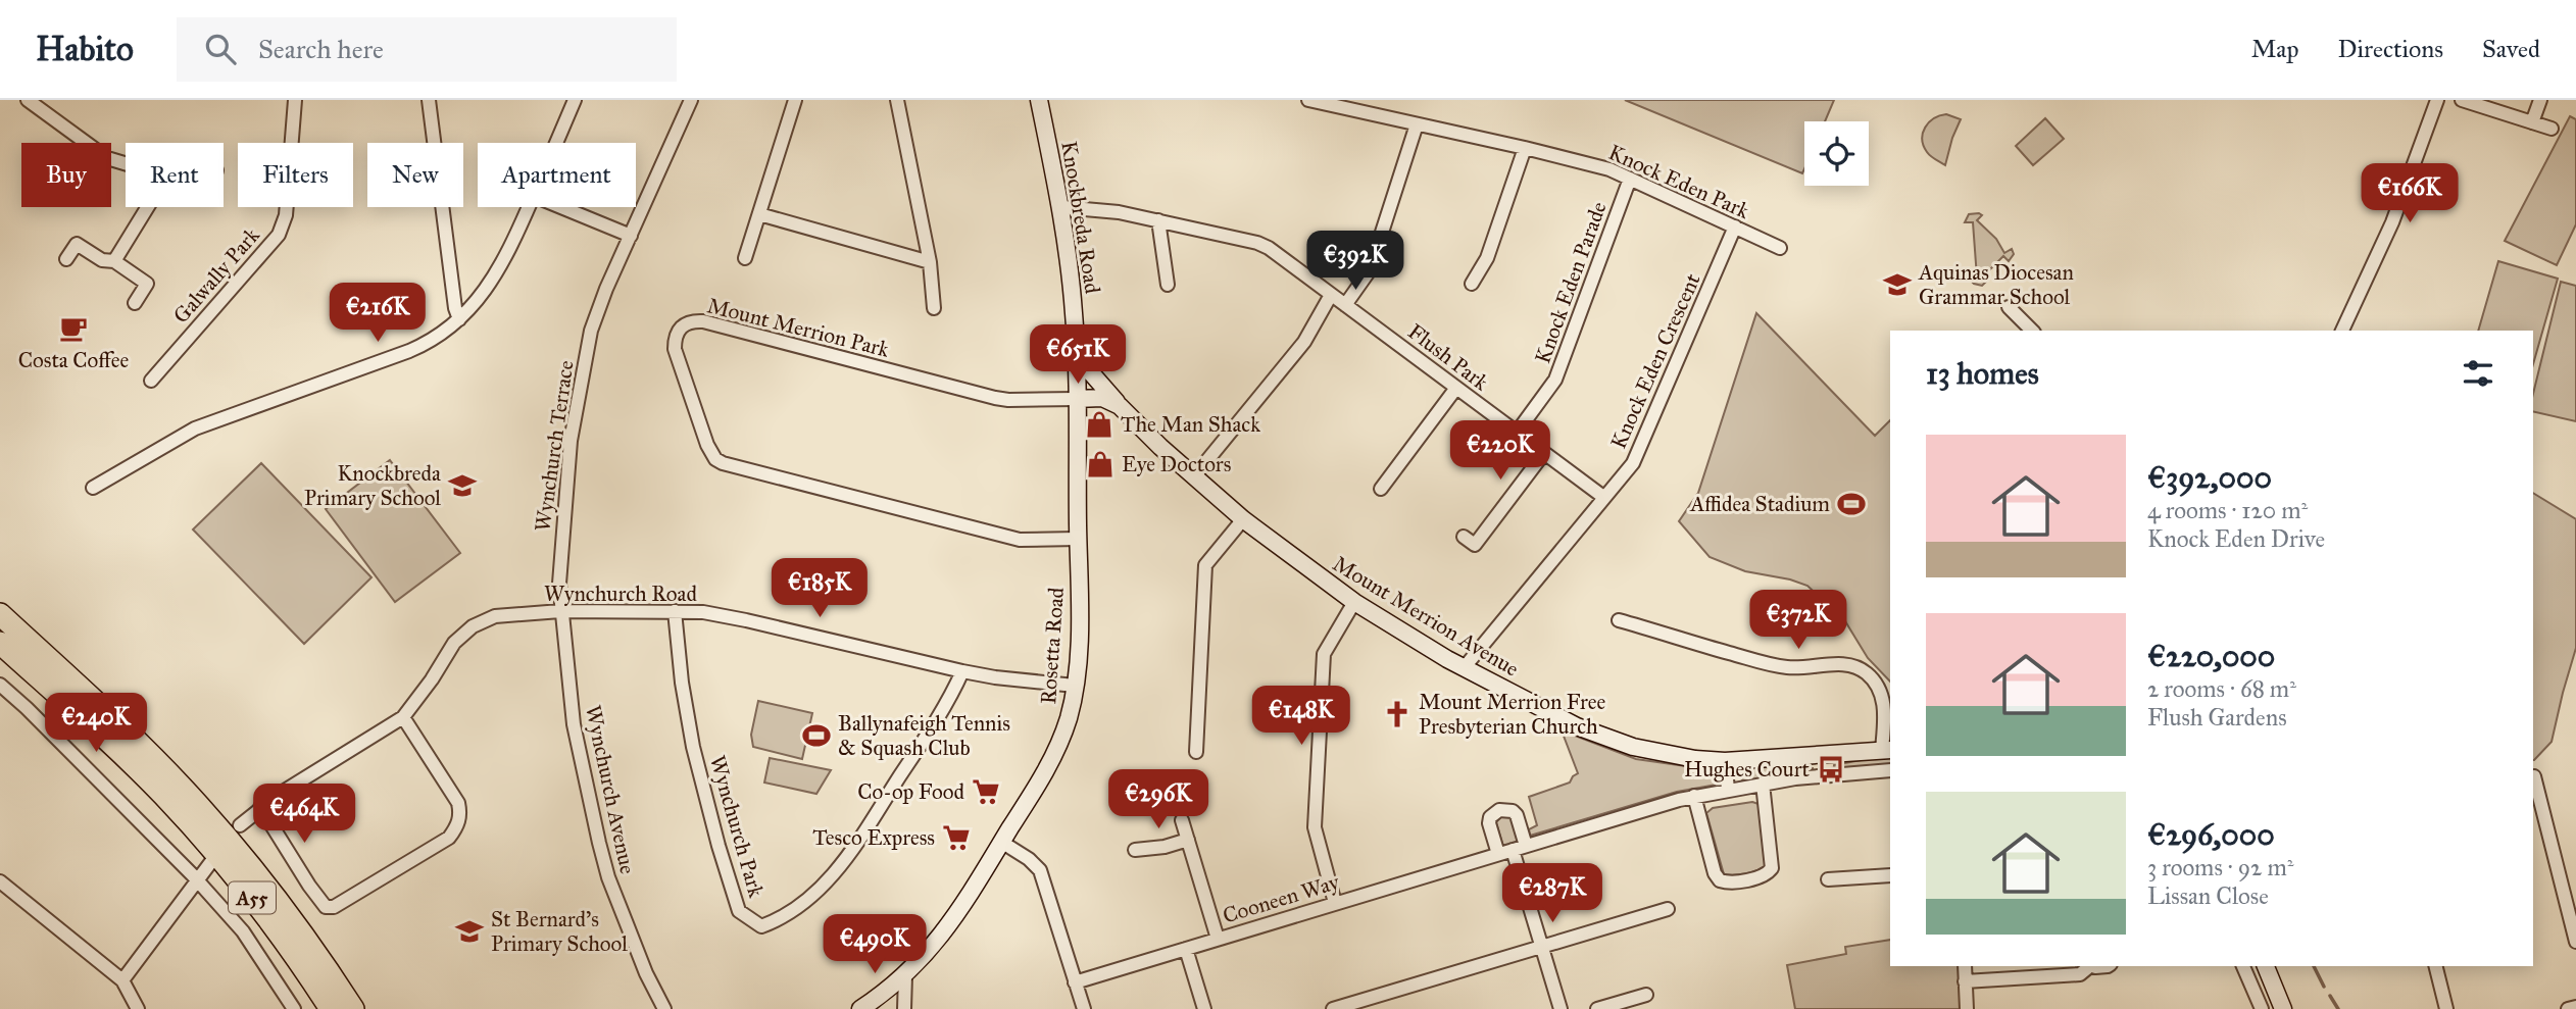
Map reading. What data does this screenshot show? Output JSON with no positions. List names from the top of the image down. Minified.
{"streets":{"highway":["A55"],"street":["Knock Eden Park","Knockbreda Road","Galwally Park","Knock Eden Parade","Mount Merrion Park","Flush Park","Knock Eden Crescent","Wynchurch Terrace","Wynchurch Road","Mount Merrion Avenue","Rosetta Road","Wynchurch Avenue","Wynchurch Park","Cooneen Way"]},"crossings":[["Knock Eden Park","Knock Eden Parade"],["Knock Eden Park","Knock Eden Crescent"],["Knockbreda Road","Flush Park"],["Knockbreda Road","Mount Merrion Avenue"],["Knockbreda Road","Rosetta Road"],["Knock Eden Parade","Flush Park"],["Mount Merrion Park","Rosetta Road"],["Flush Park","Knock Eden Crescent"],["Knock Eden Crescent","Mount Merrion Avenue"],["Wynchurch Terrace","Wynchurch Road"],["Wynchurch Terrace","Wynchurch Avenue"],["Wynchurch Road","Rosetta Road"],["Wynchurch Road","Wynchurch Avenue"],["Wynchurch Road","Wynchurch Park"],["Wynchurch Road","A55"],["Mount Merrion Avenue","Rosetta Road"]],"places":{"school or university":["Aquinas Diocesan Grammar School","Knockbreda Primary School","St Bernard's Primary School"],"cafe":["Costa Coffee"],"shop":["The Man Shack","Eye Doctors"],"sports":["Affidea Stadium","Ballynafeigh Tennis & Squash Club"],"church":["Mount Merrion Free Presbyterian Church"],"bus stop":["Hughes Court"],"supermarket":["Co-op Food","Tesco Express"]},"page":{"header":"Habito","search":"Search here","nav":["Map","Directions","Saved"],"chip":["Buy","Rent","Filters","New","Apartment"],"price":["€166K","€392K","€216K","€651K","€220K","€185K","€372K","€148K","€240K","€296K","€464K","€287K","€490K"],"heading":"13 homes","list":[{"name":"€392,000","note":"4 rooms · 120 m² · Knock Eden Drive"},{"name":"€220,000","note":"2 rooms · 68 m² · Flush Gardens"},{"name":"€296,000","note":"3 rooms · 92 m² · Lissan Close"}]}}
